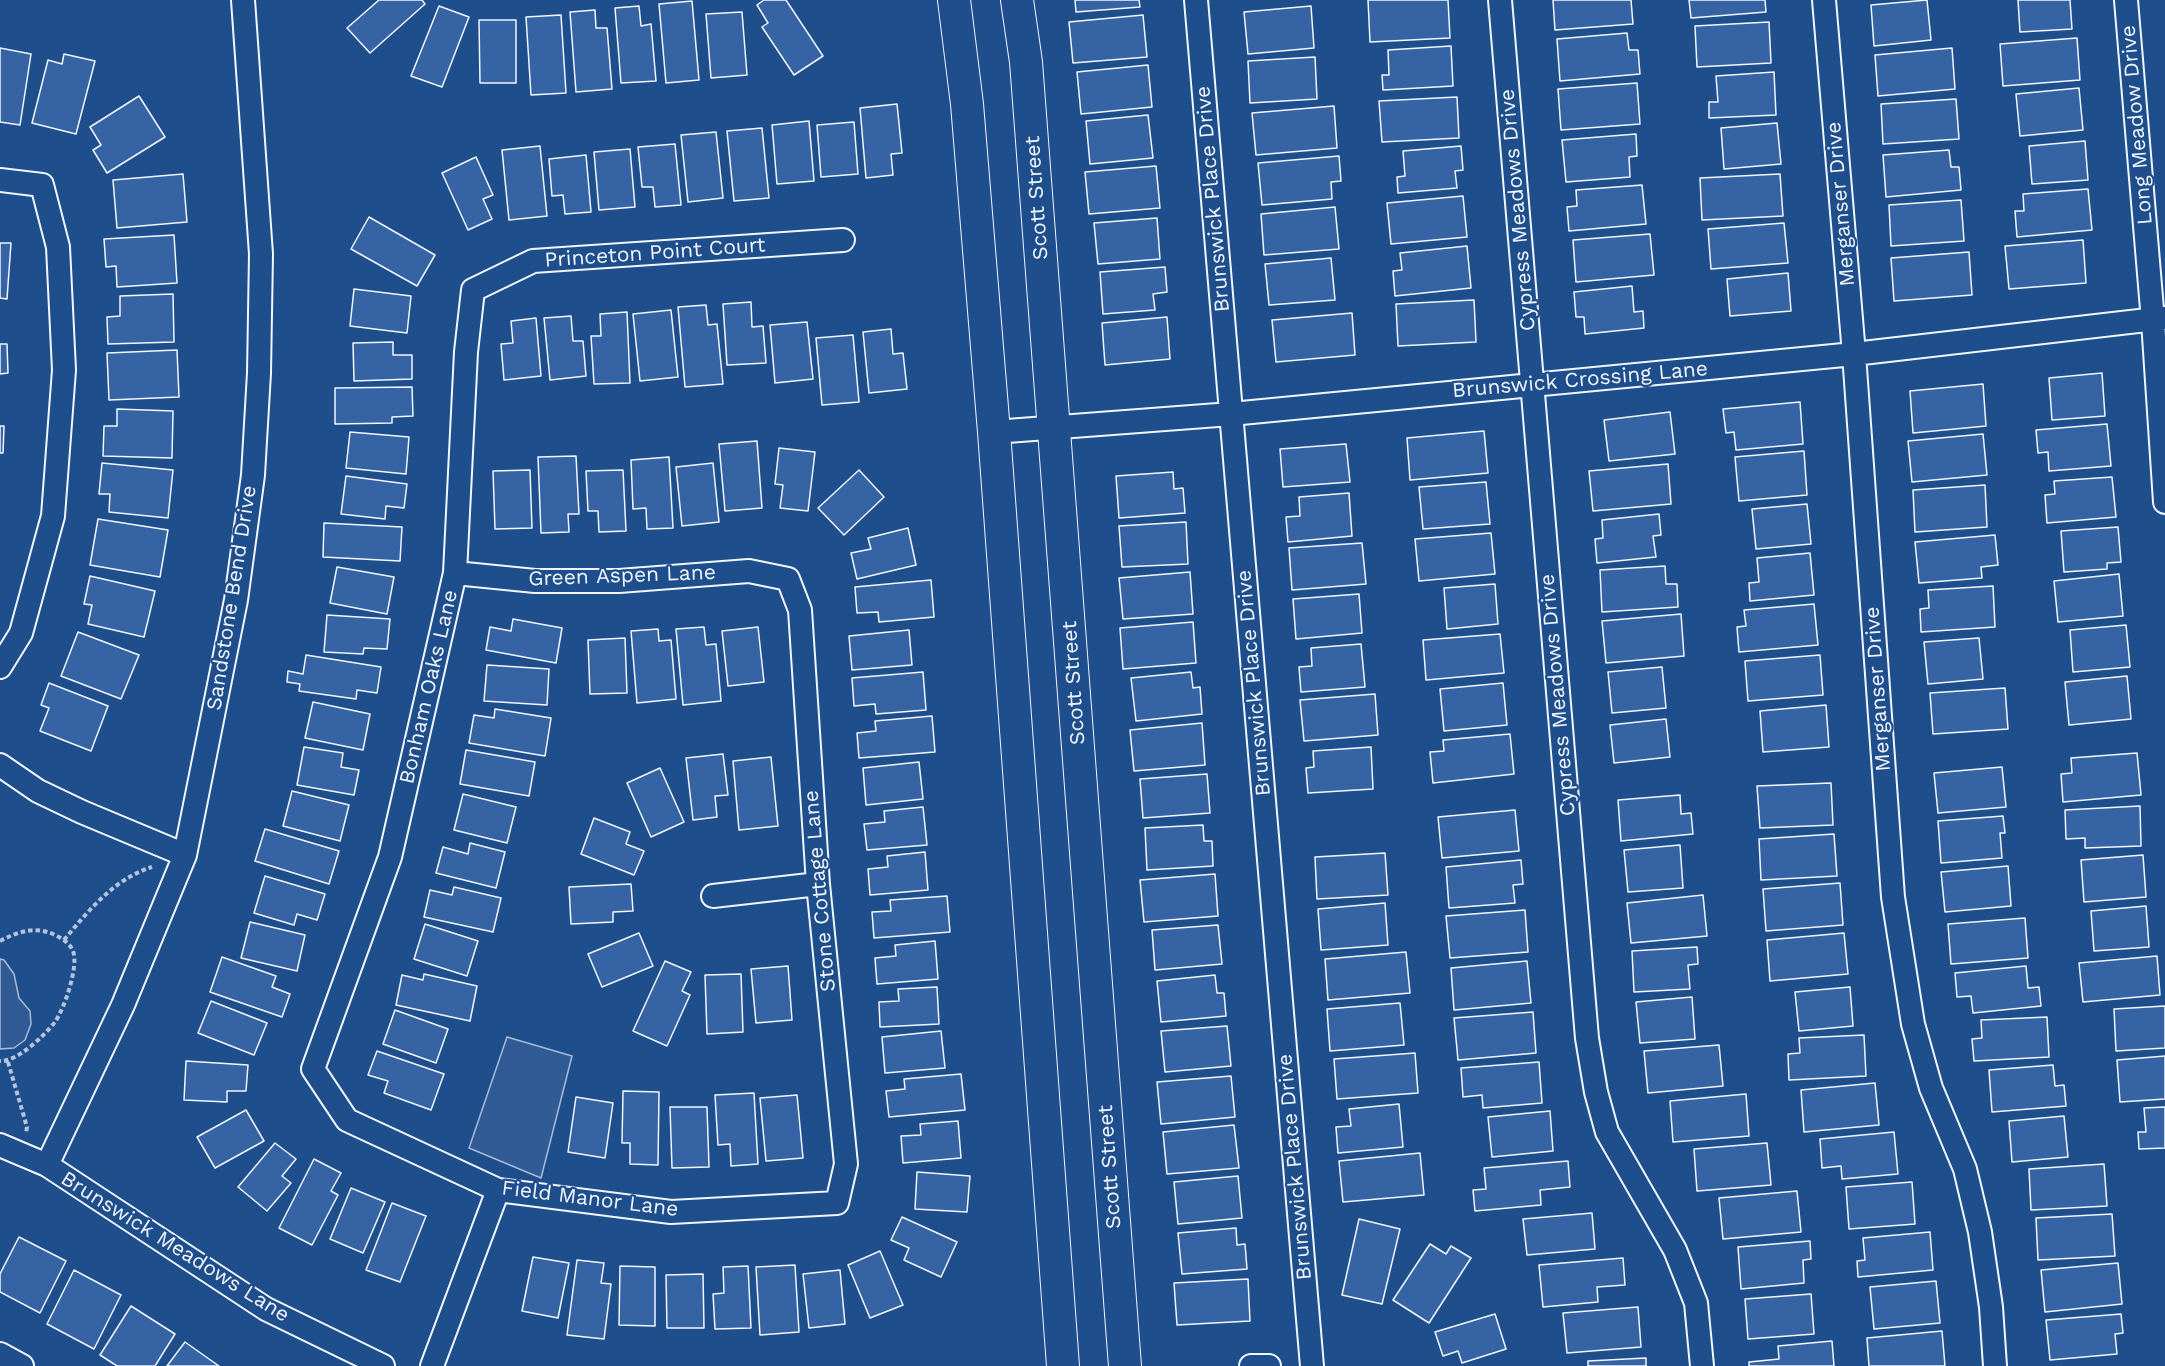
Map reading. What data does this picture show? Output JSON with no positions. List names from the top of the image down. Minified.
{"streets":{"main road":["Scott Street"],"street":["Long Meadow Drive","Brunswick Place Drive","Merganser Drive","Cypress Meadows Drive","Princeton Point Court","Brunswick Crossing Lane","Green Aspen Lane","Sandstone Bend Drive","Bonham Oaks Lane","Stone Cottage Lane","Field Manor Lane","Brunswick Meadows Lane"]},"crossings":[["Long Meadow Drive","Brunswick Crossing Lane"],["Scott Street","Brunswick Crossing Lane"],["Brunswick Place Drive","Brunswick Crossing Lane"],["Merganser Drive","Brunswick Crossing Lane"],["Cypress Meadows Drive","Brunswick Crossing Lane"],["Princeton Point Court","Bonham Oaks Lane"],["Green Aspen Lane","Bonham Oaks Lane"],["Green Aspen Lane","Stone Cottage Lane"],["Sandstone Bend Drive","Brunswick Meadows Lane"],["Bonham Oaks Lane","Field Manor Lane"],["Stone Cottage Lane","Field Manor Lane"]]}
